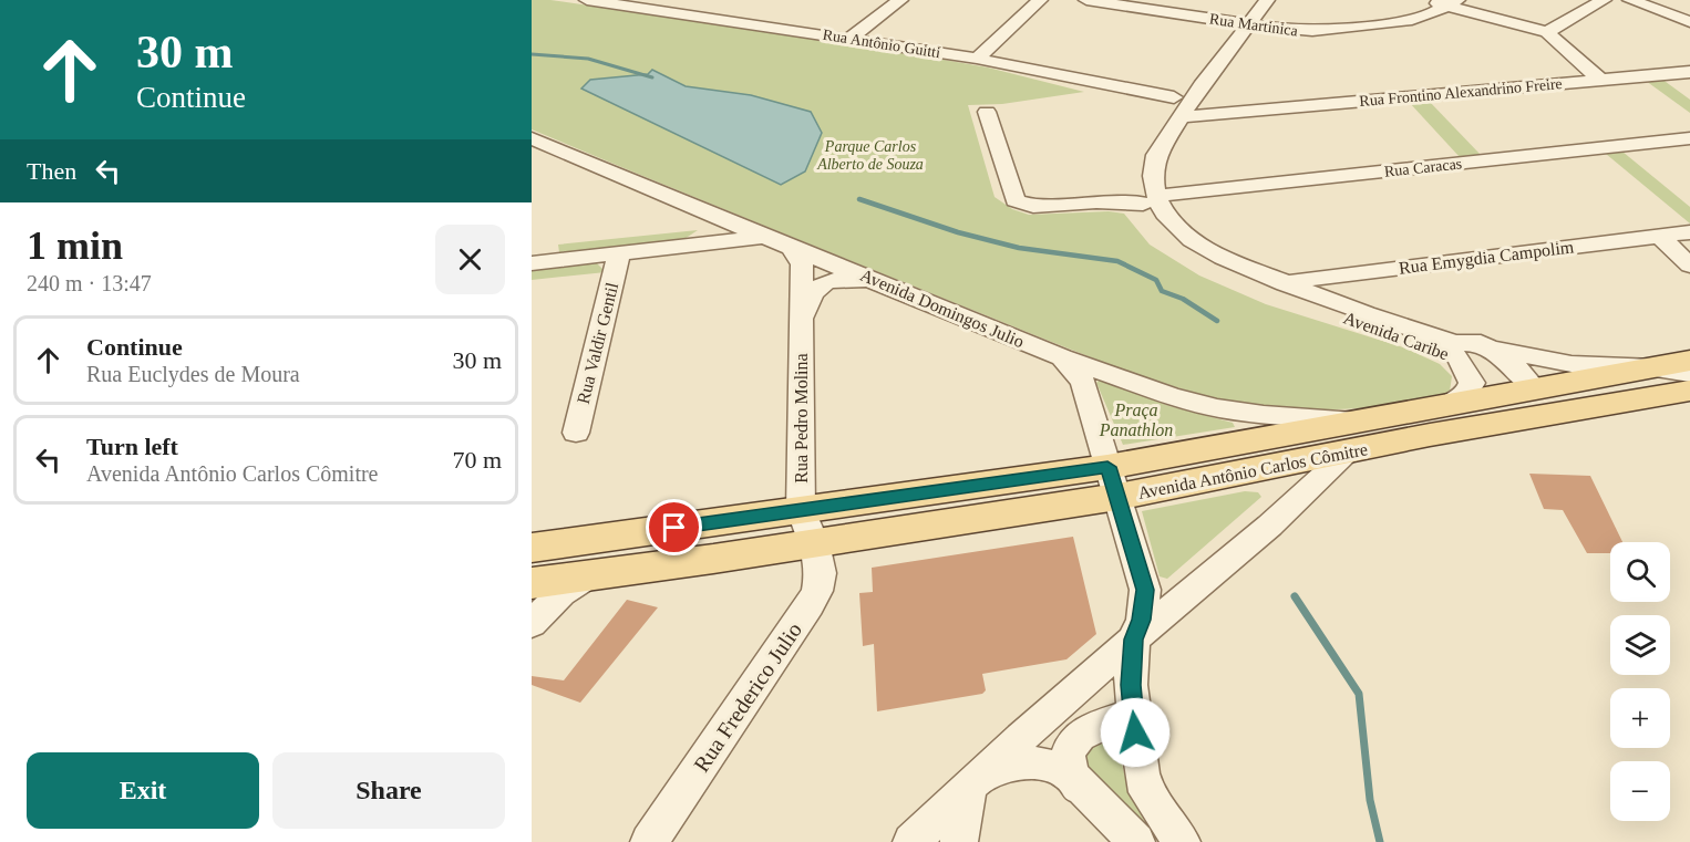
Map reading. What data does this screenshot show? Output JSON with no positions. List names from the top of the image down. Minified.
{"streets":{"main road":["Avenida Antônio Carlos Cômitre"],"street":["Rua Martinica","Rua Antônio Guitti","Rua Frontino Alexandrino Freire","Rua Caracas","Rua Emygdia Campolim","Avenida Domingos Julio","Avenida Caribe","Rua Valdir Gentil","Rua Pedro Molina","Rua Frederico Julio"]},"crossings":[["Rua Antônio Guitti","Rua Frontino Alexandrino Freire"],["Rua Caracas","Avenida Caribe"],["Rua Emygdia Campolim","Avenida Caribe"],["Avenida Domingos Julio","Rua Pedro Molina"],["Avenida Domingos Julio","Avenida Antônio Carlos Cômitre"],["Avenida Caribe","Avenida Antônio Carlos Cômitre"],["Rua Pedro Molina","Avenida Antônio Carlos Cômitre"],["Avenida Antônio Carlos Cômitre","Rua Frederico Julio"]],"parks":["Parque Carlos Alberto de Souza","Praça Panathlon"],"page":{"turn":["30 m","Continue"],"then":"Then","heading":["1 min","240 m · 13:47"],"list":[{"name":"Continue","note":"Rua Euclydes de Moura","value":"30 m"},{"name":"Turn left","note":"Avenida Antônio Carlos Cômitre","value":"70 m"}],"map_buttons":["+","−"],"buttons":["Exit","Share"]}}
